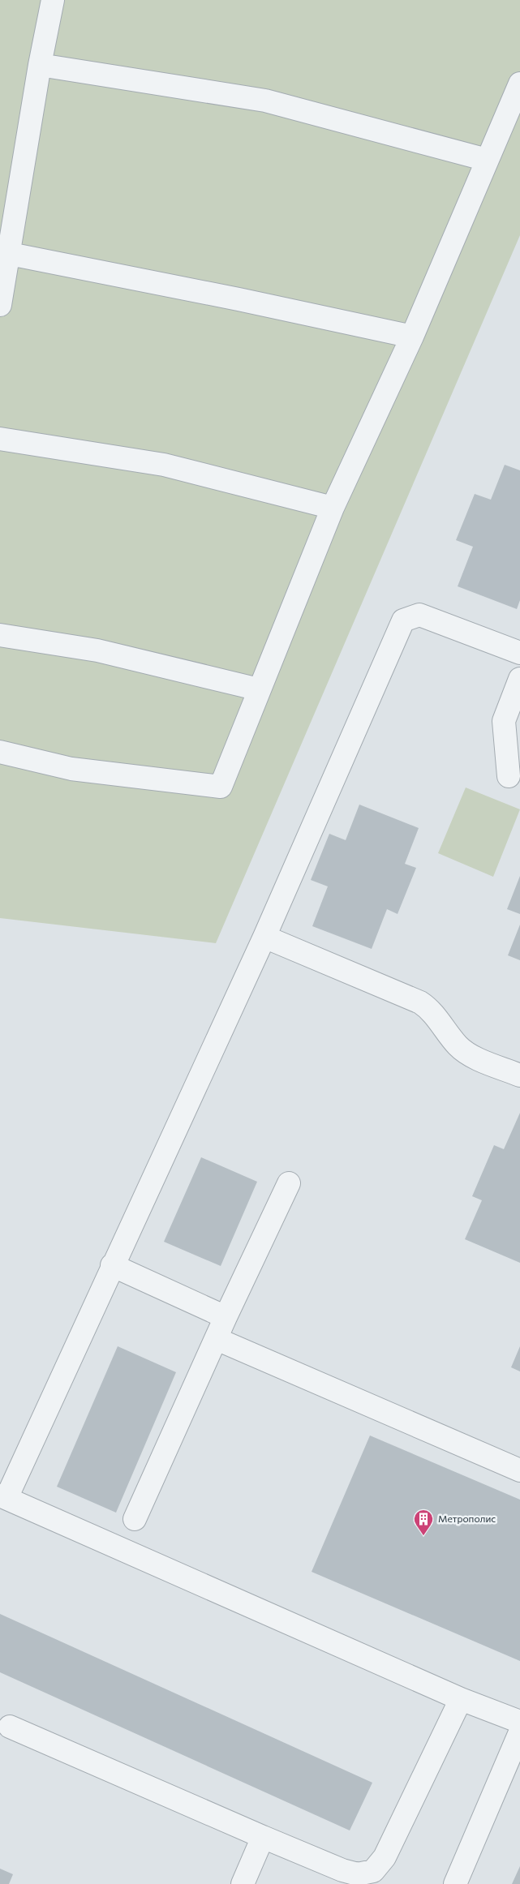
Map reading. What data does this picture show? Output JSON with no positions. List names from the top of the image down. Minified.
{"places":{"building":["Метрополис"]}}
